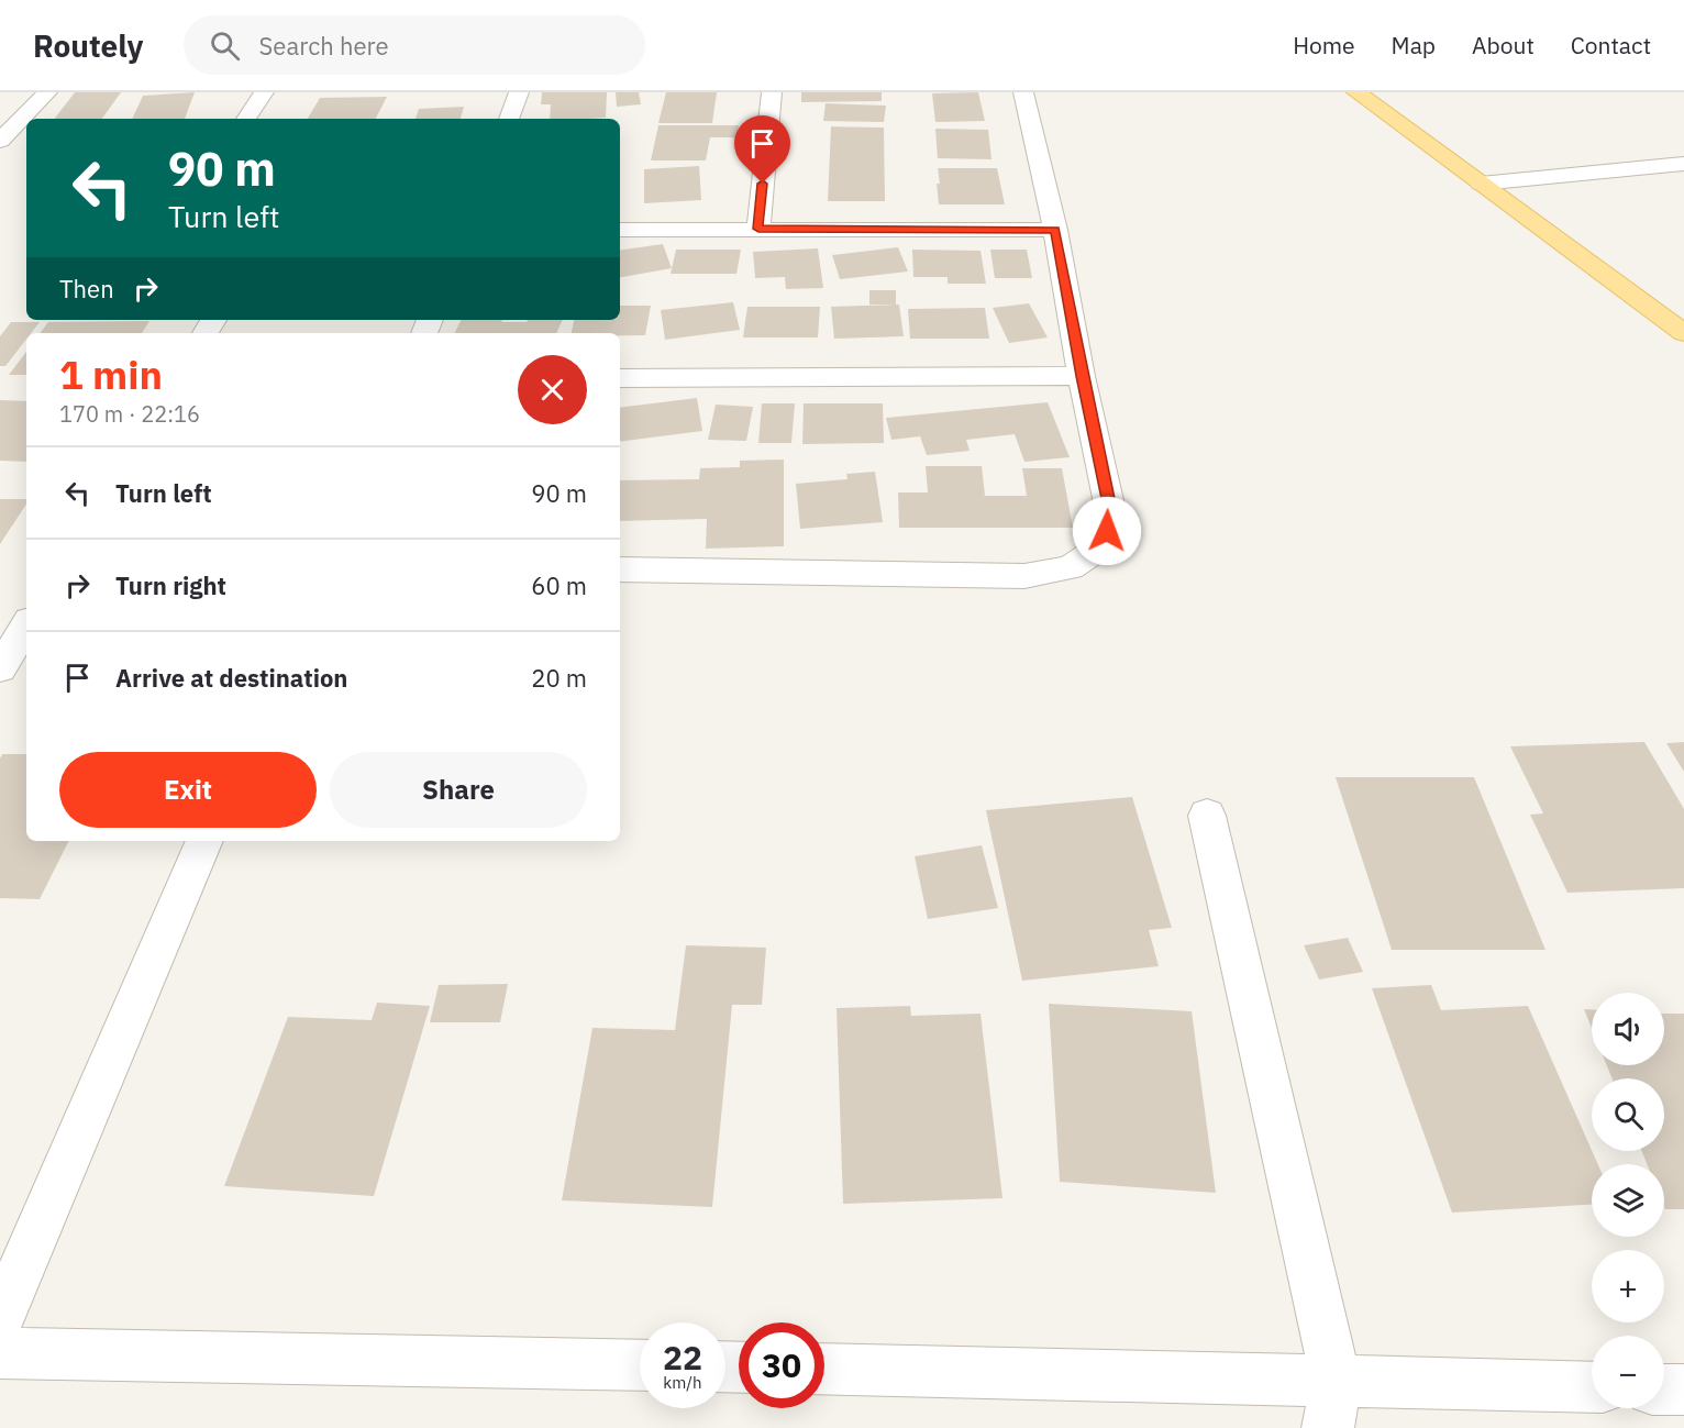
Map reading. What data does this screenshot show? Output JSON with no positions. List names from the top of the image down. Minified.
{"page":{"header":"Routely","search":"Search here","nav":["Home","Map","About","Contact"],"turn":["90 m","Turn left"],"then":"Then","heading":["1 min","170 m · 22:16"],"list":[{"name":"Turn left","value":"90 m"},{"name":"Turn right","value":"60 m"},{"name":"Arrive at destination","value":"20 m"}],"buttons":["Exit","Share"],"map_buttons":["+","−"],"speed":"22 km/h","limit":"30"}}
